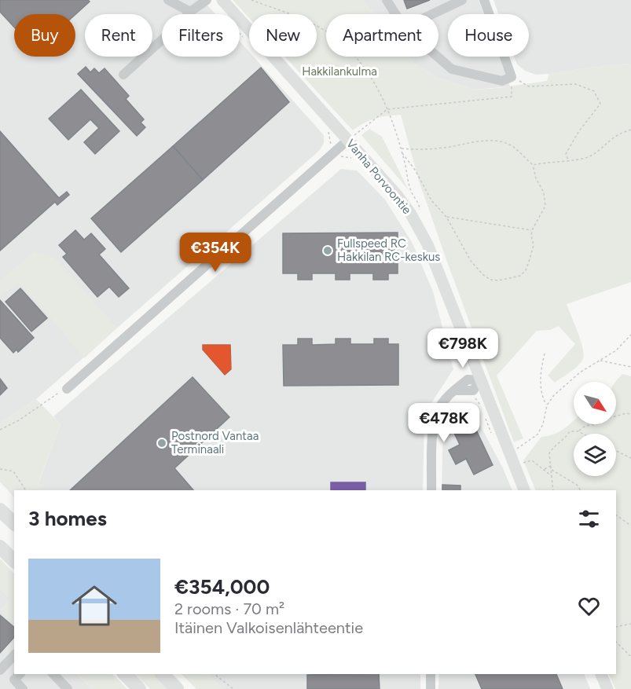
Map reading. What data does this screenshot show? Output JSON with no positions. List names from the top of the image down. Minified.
{"streets":{"main road":["Vanha Porvoontie"]},"parks":["Hakkilankulma"],"places":["Fullspeed RC Hakkilan RC-keskus","Postnord Vantaa Terminaali"],"north":"bottom right","page":{"chip":["Buy","Rent","Filters","New","Apartment","House"],"price":["€354K","€798K","€478K"],"heading":"3 homes","list":[{"name":"€354,000","note":"2 rooms · 70 m² · Itäinen Valkoisenlähteentie"}]}}
